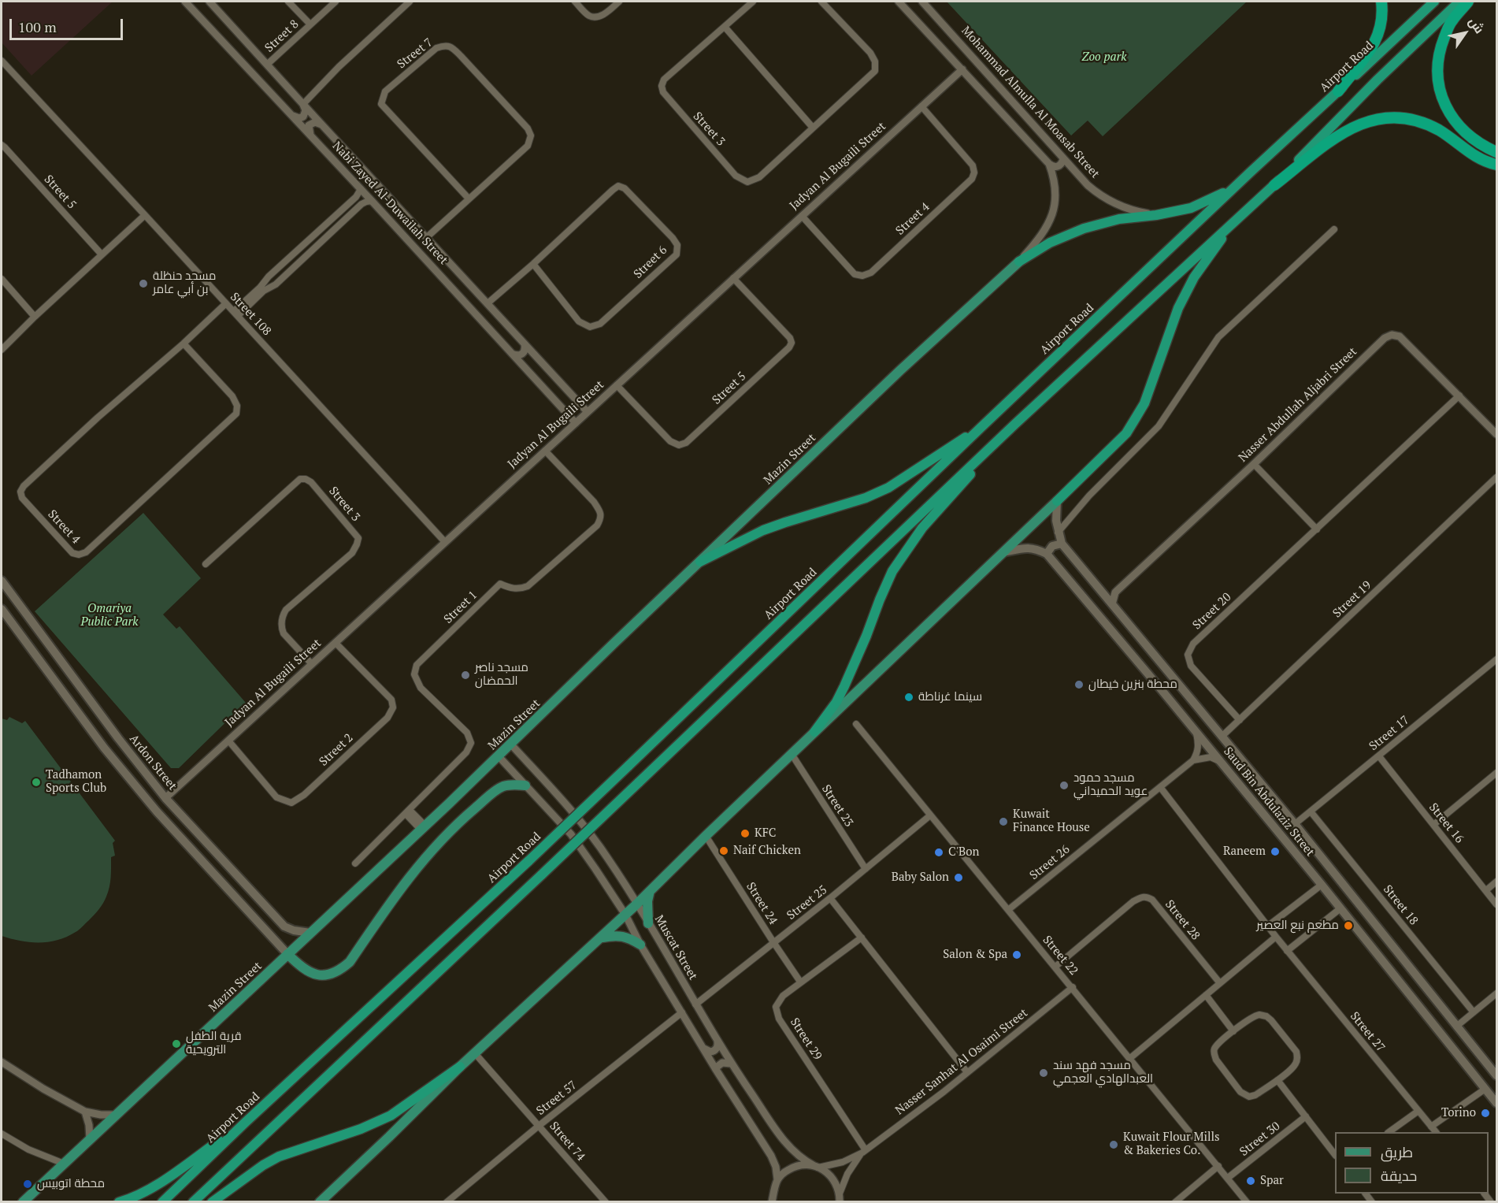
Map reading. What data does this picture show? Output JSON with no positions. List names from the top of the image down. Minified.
{"streets":{"highway":["Airport Road"],"main road":["Mazin Street","Ardon Street","Saud Bin Abdulaziz Street"],"street":["Street 8","Street 7","Mohammad Almulla Al Moasab Street","Street 3","Jadyan Al Bugaili Street","Street 5","Nabi Zayed Al-Duwailah Street","Street 4","Street 6","Street 108","Nasser Abdullah Aljabri Street","Street 19","Street 1","Street 20","Street 17","Street 2","Street 23","Street 16","Street 26","Street 25","Street 24","Street 18","Street 28","Muscat Street","Street 22","Street 27","Street 29","Nasser Sanhat Al Osaimi Street","Street 57","Street 30","Street 74"]},"crossings":[["Street 8","Nabi Zayed Al-Duwailah Street"],["Street 7","Nabi Zayed Al-Duwailah Street"],["Street 3","Jadyan Al Bugaili Street"],["Jadyan Al Bugaili Street","Street 5"],["Jadyan Al Bugaili Street","Nabi Zayed Al-Duwailah Street"],["Jadyan Al Bugaili Street","Street 4"],["Jadyan Al Bugaili Street","Street 108"],["Jadyan Al Bugaili Street","Street 1"],["Jadyan Al Bugaili Street","Street 2"],["Jadyan Al Bugaili Street","Ardon Street"],["Nabi Zayed Al-Duwailah Street","Street 6"],["Street 4","Street 108"],["Nasser Abdullah Aljabri Street","Street 20"],["Mazin Street","Ardon Street"],["Mazin Street","Muscat Street"],["Street 19","Street 20"],["Street 19","Saud Bin Abdulaziz Street"],["Street 17","Saud Bin Abdulaziz Street"],["Street 17","Street 16"],["Street 17","Street 18"],["Street 23","Street 25"],["Street 26","Street 22"],["Street 26","Street 27"],["Street 25","Street 24"],["Street 25","Muscat Street"],["Street 25","Street 22"],["Street 24","Street 29"],["Street 28","Street 22"],["Muscat Street","Nasser Sanhat Al Osaimi Street"],["Street 22","Nasser Sanhat Al Osaimi Street"],["Street 22","Street 30"],["Street 29","Nasser Sanhat Al Osaimi Street"],["Street 57","Street 74"]],"parks":["Zoo park","Omariya Public Park"],"places":["مسجد حنظلة بن أبي عامر","مسجد ناصر الحمضان","محطة بنزين خيطان","سينما غرناطة","Tadhamon Sports Club","مسجد حمود عويد الحميداني","Kuwait Finance House","KFC","Naif Chicken","Raneem","C'Bon","Baby Salon","مطعم نبع العصير","Salon & Spa","قرية الطفل الترويحية","مسجد فهد سند العبدالهادي العجمي","Torino","Kuwait Flour Mills & Bakeries Co.","Spar","محطة اتوبيس"],"legend":["طريق","حديقة"],"scale_bar":"100 m","north":"top right"}
